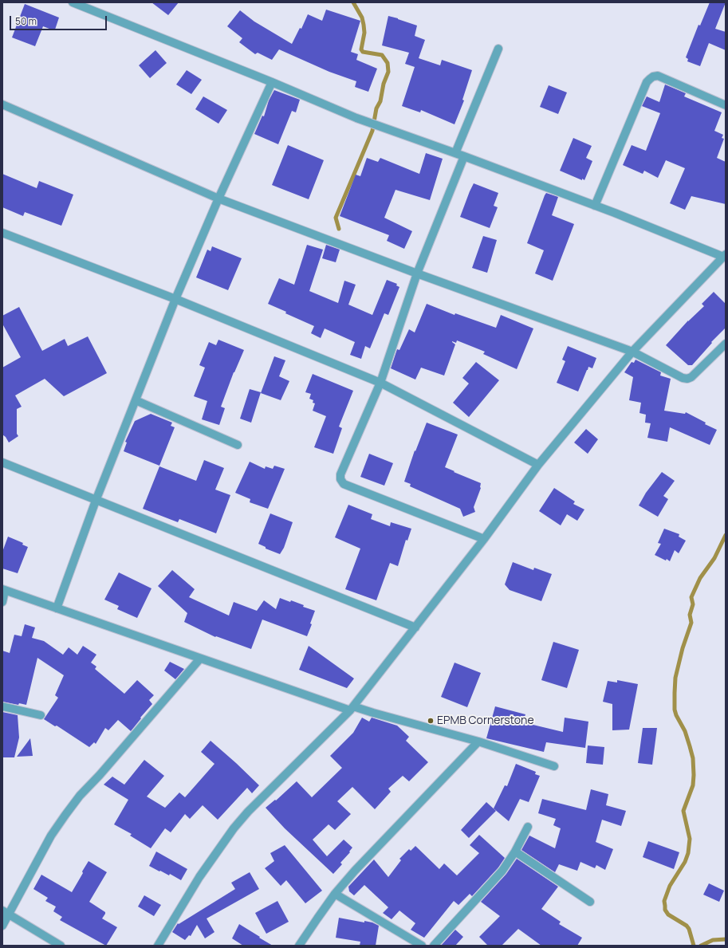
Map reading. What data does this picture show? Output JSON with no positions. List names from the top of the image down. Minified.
{"places":["EPMB Cornerstone"],"scale_bar":"50 m"}
